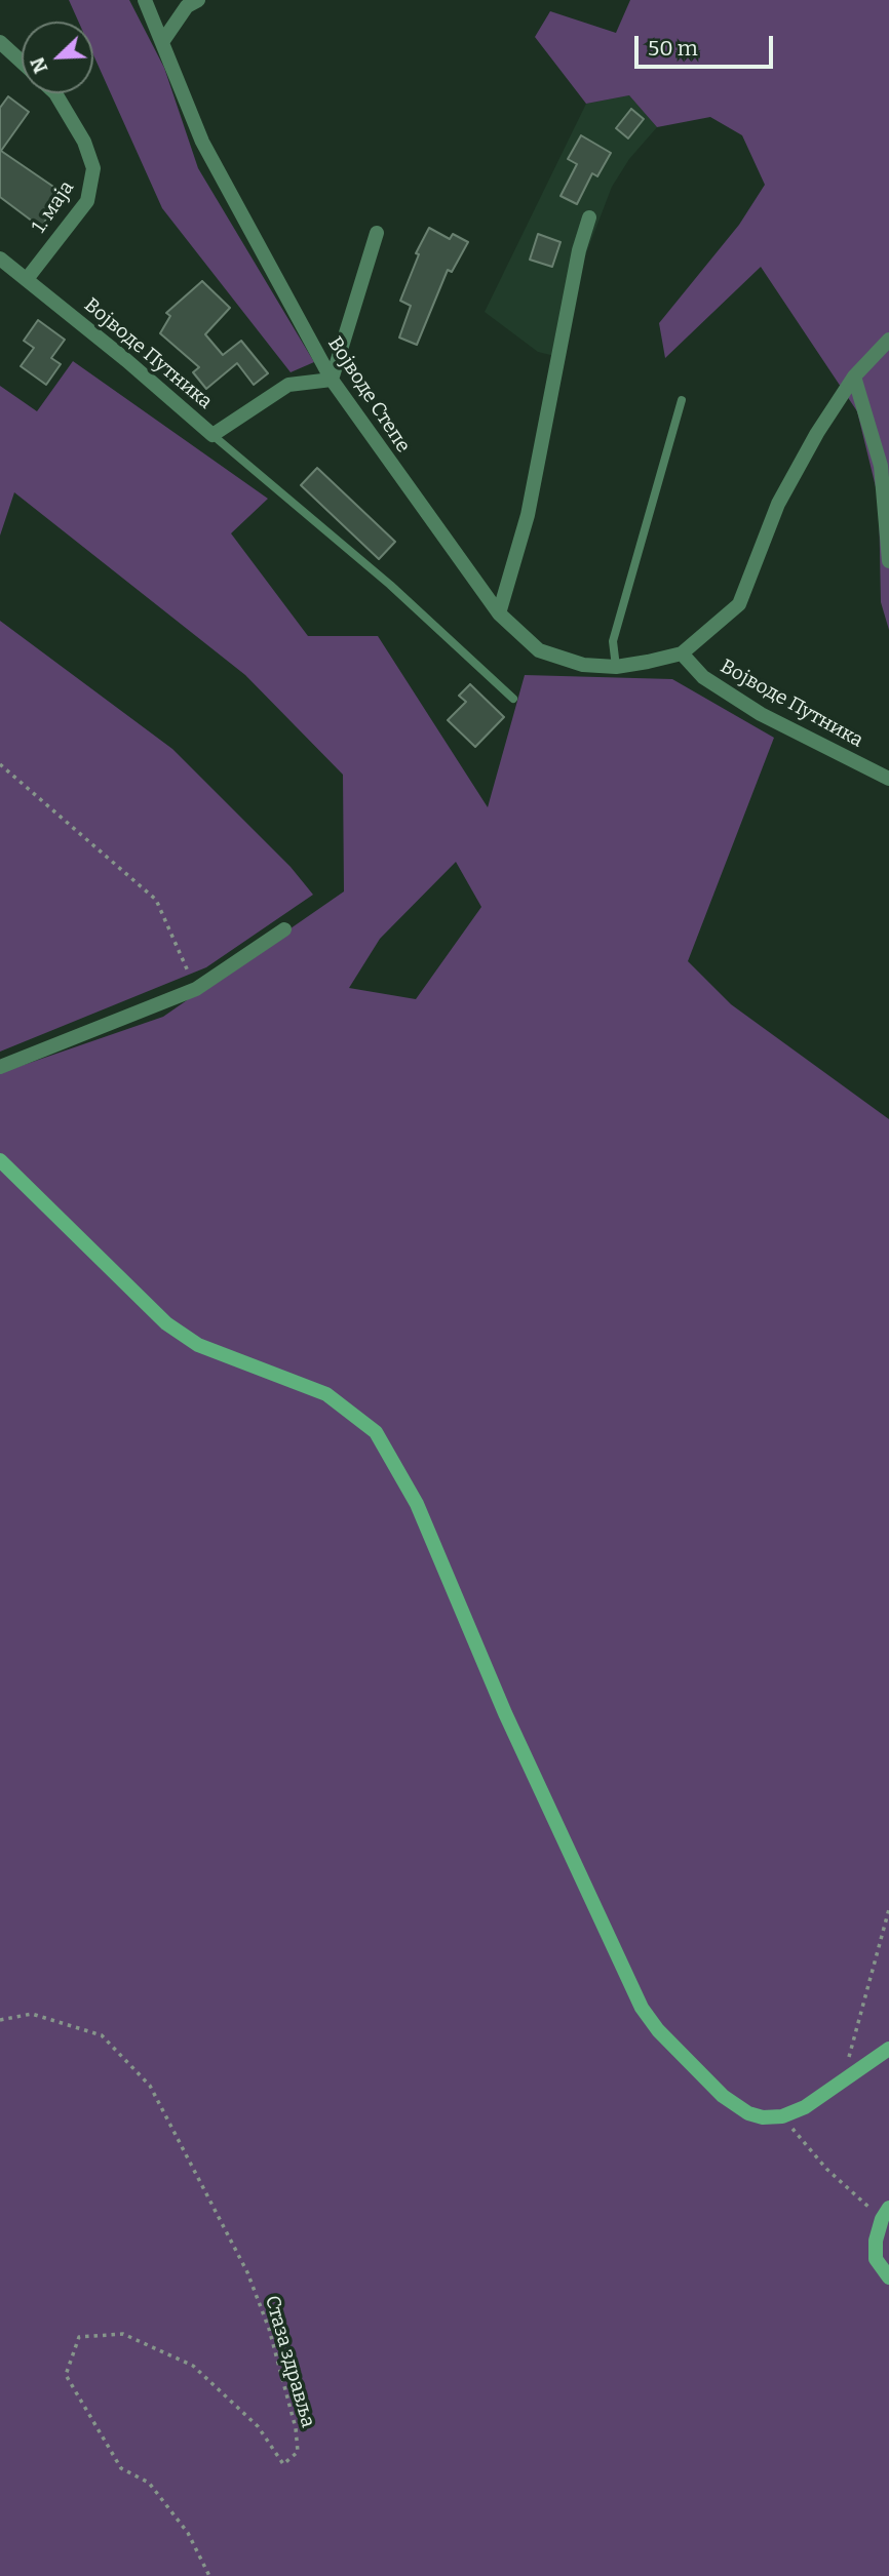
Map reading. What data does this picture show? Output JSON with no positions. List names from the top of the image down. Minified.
{"streets":{"street":["1. маја","Војводе Путника","Војводе Степе"],"path":["Стаза здравља"]},"crossings":[["1. маја","Војводе Путника"],["Војводе Путника","Војводе Степе"]],"scale_bar":"50 m","north":"bottom left"}
